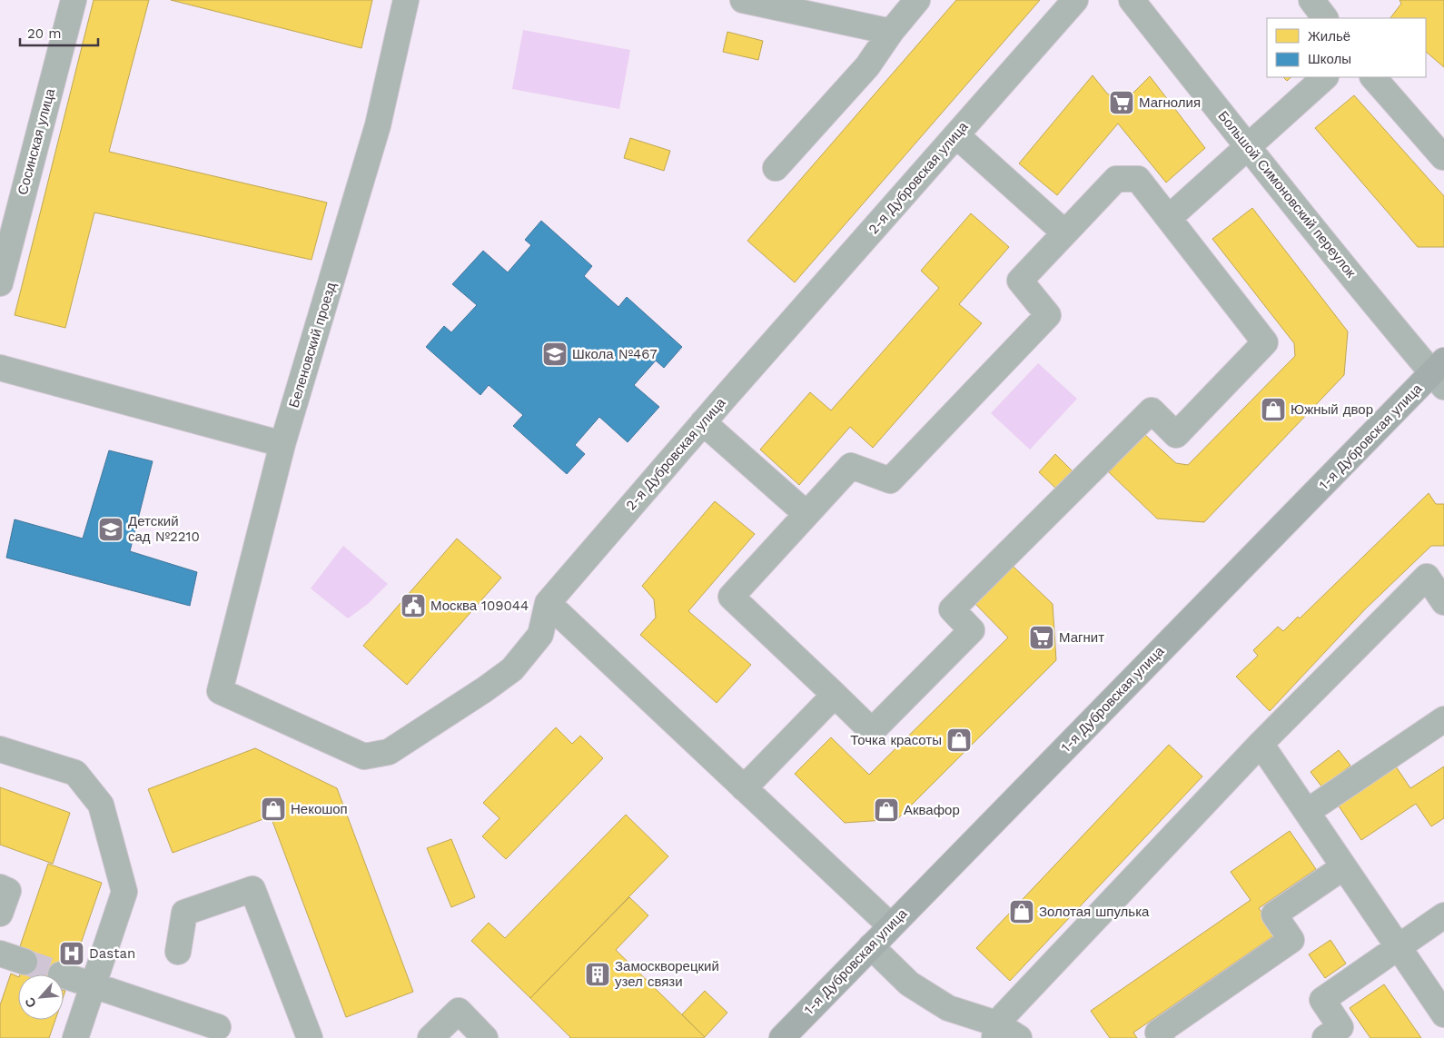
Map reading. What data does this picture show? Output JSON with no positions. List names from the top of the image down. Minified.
{"streets":{"main road":["1-я Дубровская улица"],"street":["Сосинская улица","2-я Дубровская улица","Большой Симоновский переулок","Беленовский проезд"]},"crossings":[["2-я Дубровская улица","Беленовский проезд"],["Большой Симоновский переулок","1-я Дубровская улица"]],"places":{"supermarket":["Магнолия","Магнит"],"school or university":["Школа №467","Детский сад №2210"],"shop":["Южный двор","Точка красоты","Некошоп","Аквафор","Золотая шпулька"],"public building":["Москва 109044"],"hospital":["Dastan"],"building":["Замоскворецкий узел связи"]},"legend":["Жильё","Школы"],"scale_bar":"20 m","north":"bottom left"}
